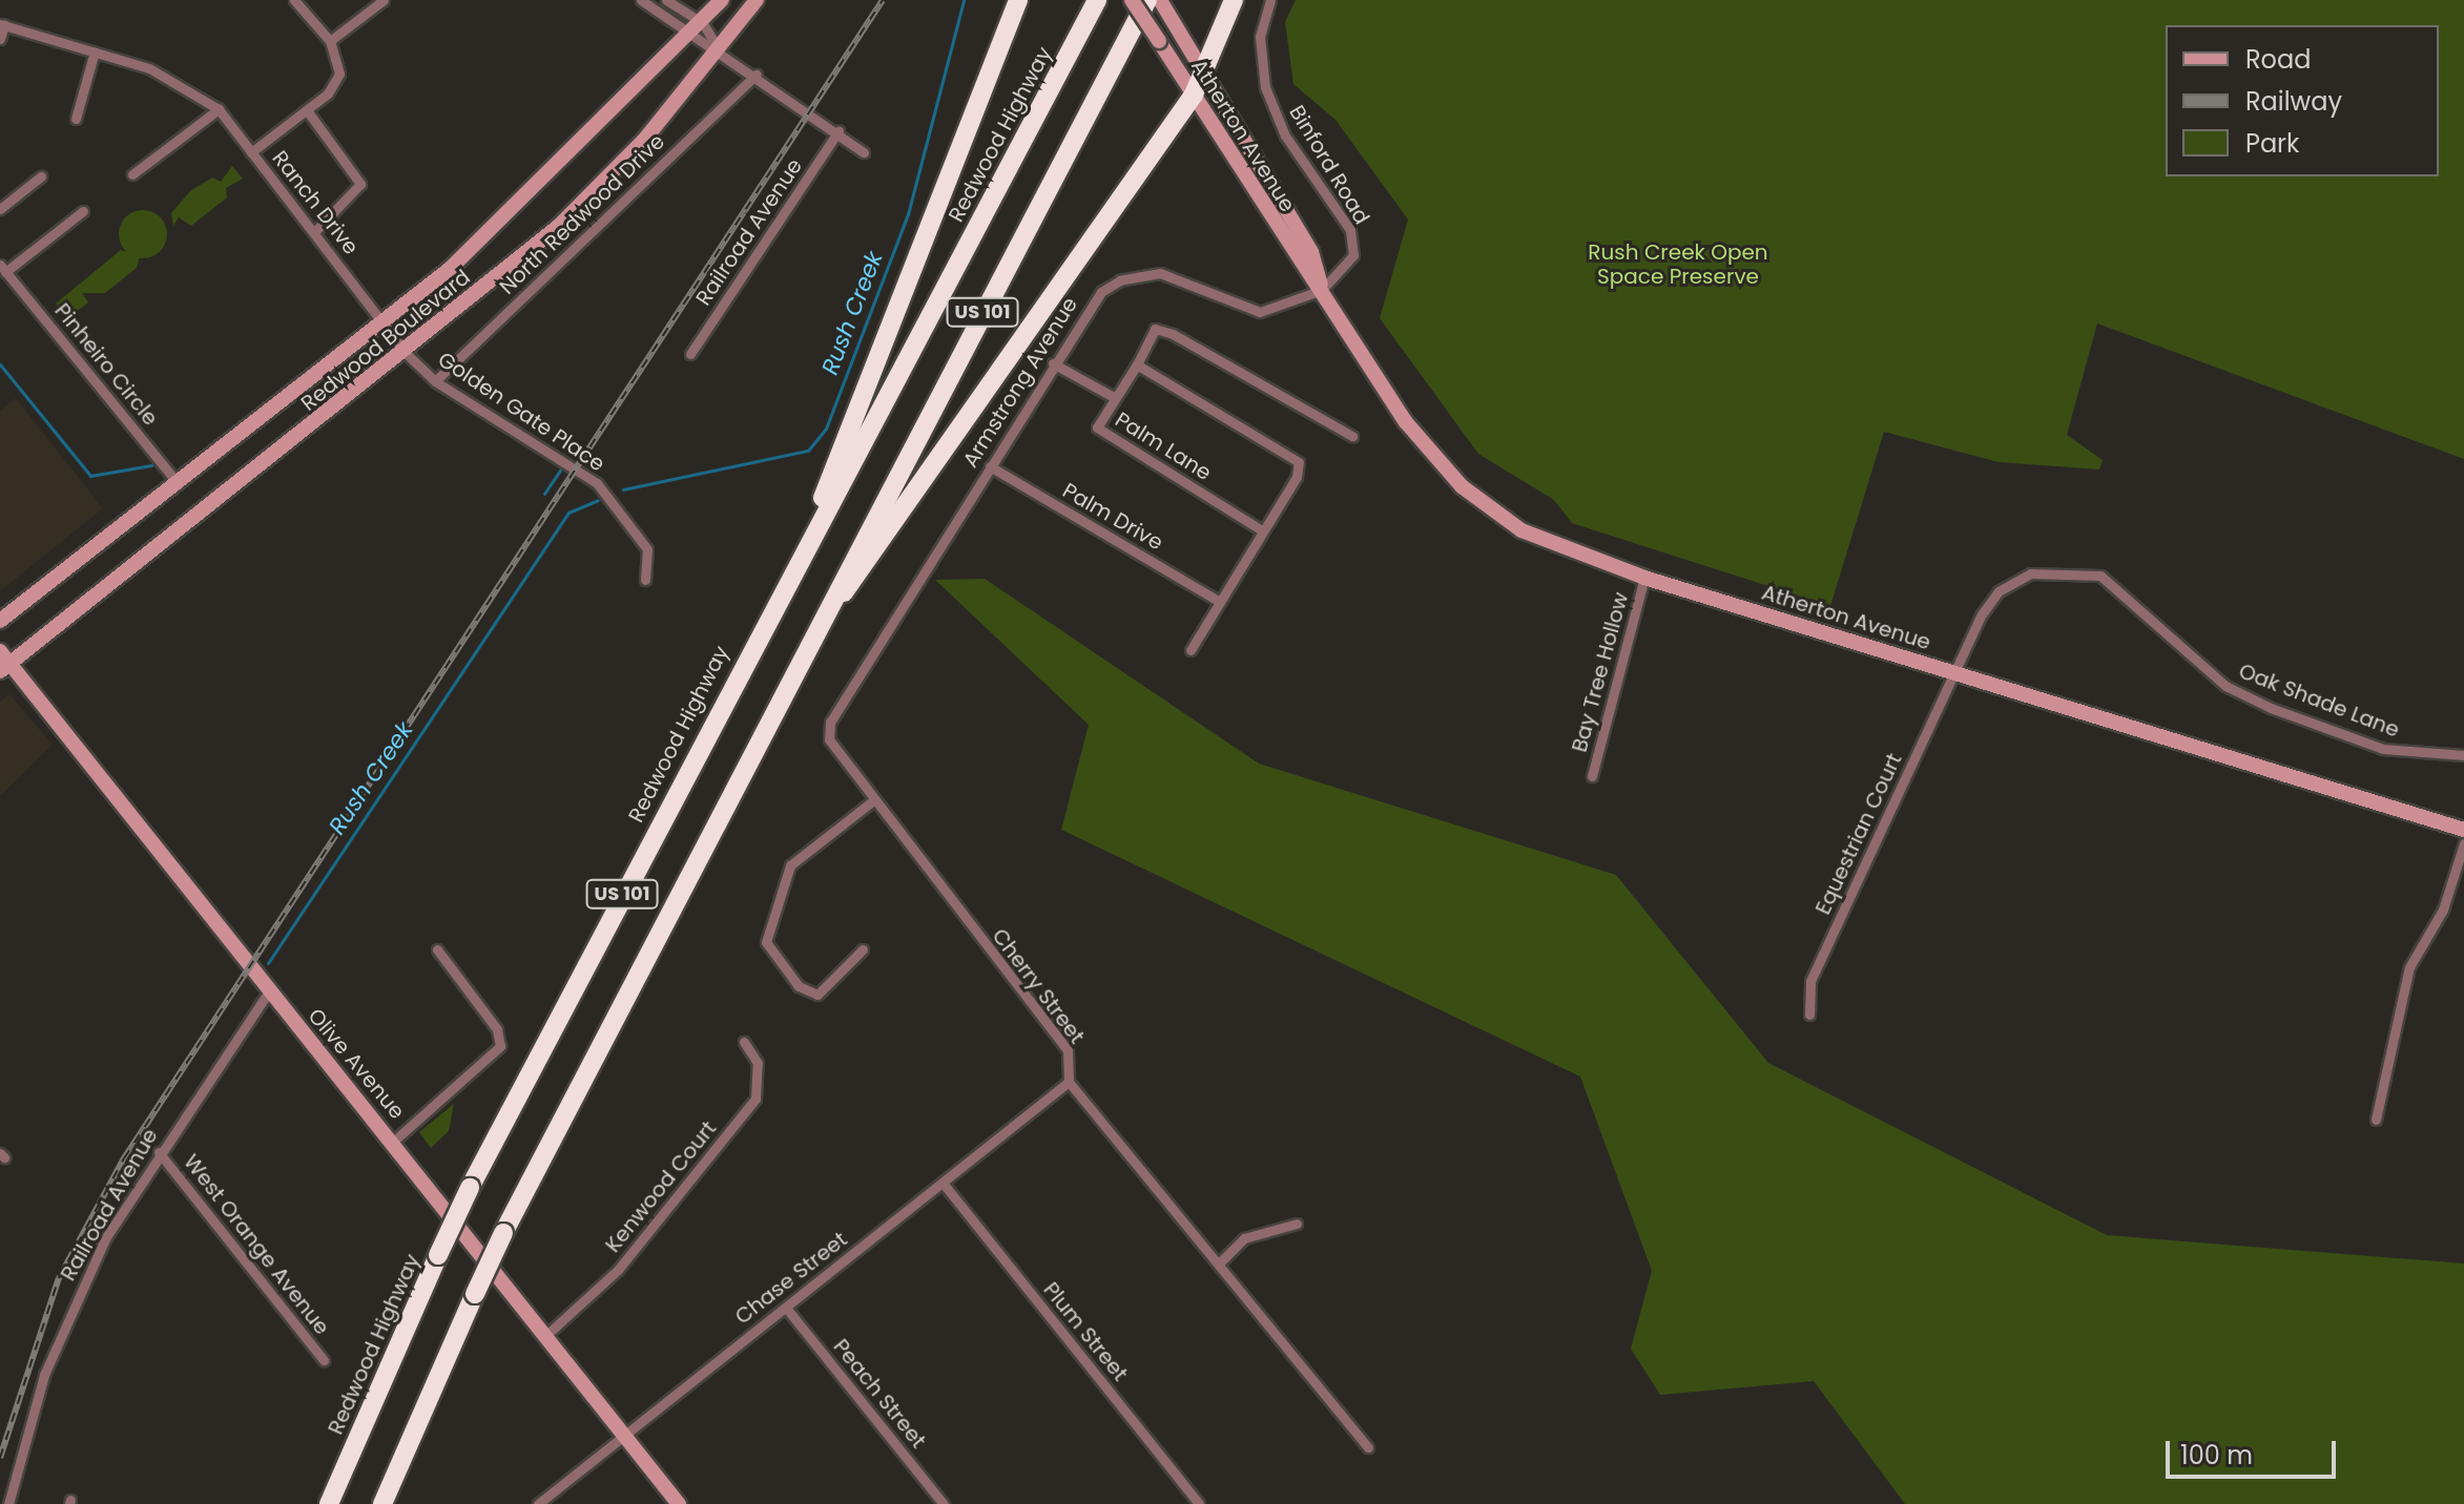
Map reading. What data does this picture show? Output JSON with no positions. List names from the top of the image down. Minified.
{"streets":{"highway":["Redwood Highway","US 101"],"main road":["Atherton Avenue","Redwood Boulevard","Olive Avenue"],"street":["Binford Road","Ranch Drive","North Redwood Drive","Railroad Avenue","Pinheiro Circle","Armstrong Avenue","Golden Gate Place","Palm Lane","Palm Drive","Bay Tree Hollow","Oak Shade Lane","Equestrian Court","Cherry Street","Kenwood Court","West Orange Avenue","Chase Street","Plum Street","Peach Street"]},"crossings":[["Atherton Avenue","Binford Road"],["Atherton Avenue","Armstrong Avenue"],["Atherton Avenue","Bay Tree Hollow"],["Atherton Avenue","Oak Shade Lane"],["Atherton Avenue","Equestrian Court"],["Binford Road","Armstrong Avenue"],["Ranch Drive","Redwood Boulevard"],["Ranch Drive","Golden Gate Place"],["North Redwood Drive","Golden Gate Place"],["Railroad Avenue","Olive Avenue"],["Railroad Avenue","West Orange Avenue"],["Redwood Boulevard","Pinheiro Circle"],["Redwood Boulevard","Golden Gate Place"],["Redwood Boulevard","Olive Avenue"],["Armstrong Avenue","Palm Drive"],["Armstrong Avenue","Cherry Street"],["Oak Shade Lane","Equestrian Court"],["Cherry Street","Chase Street"],["Olive Avenue","Kenwood Court"],["Olive Avenue","Chase Street"],["Chase Street","Plum Street"],["Chase Street","Peach Street"]],"water":["Rush Creek"],"parks":["Rush Creek Open Space Preserve"],"legend":["Road","Railway","Park"],"scale_bar":"100 m"}
